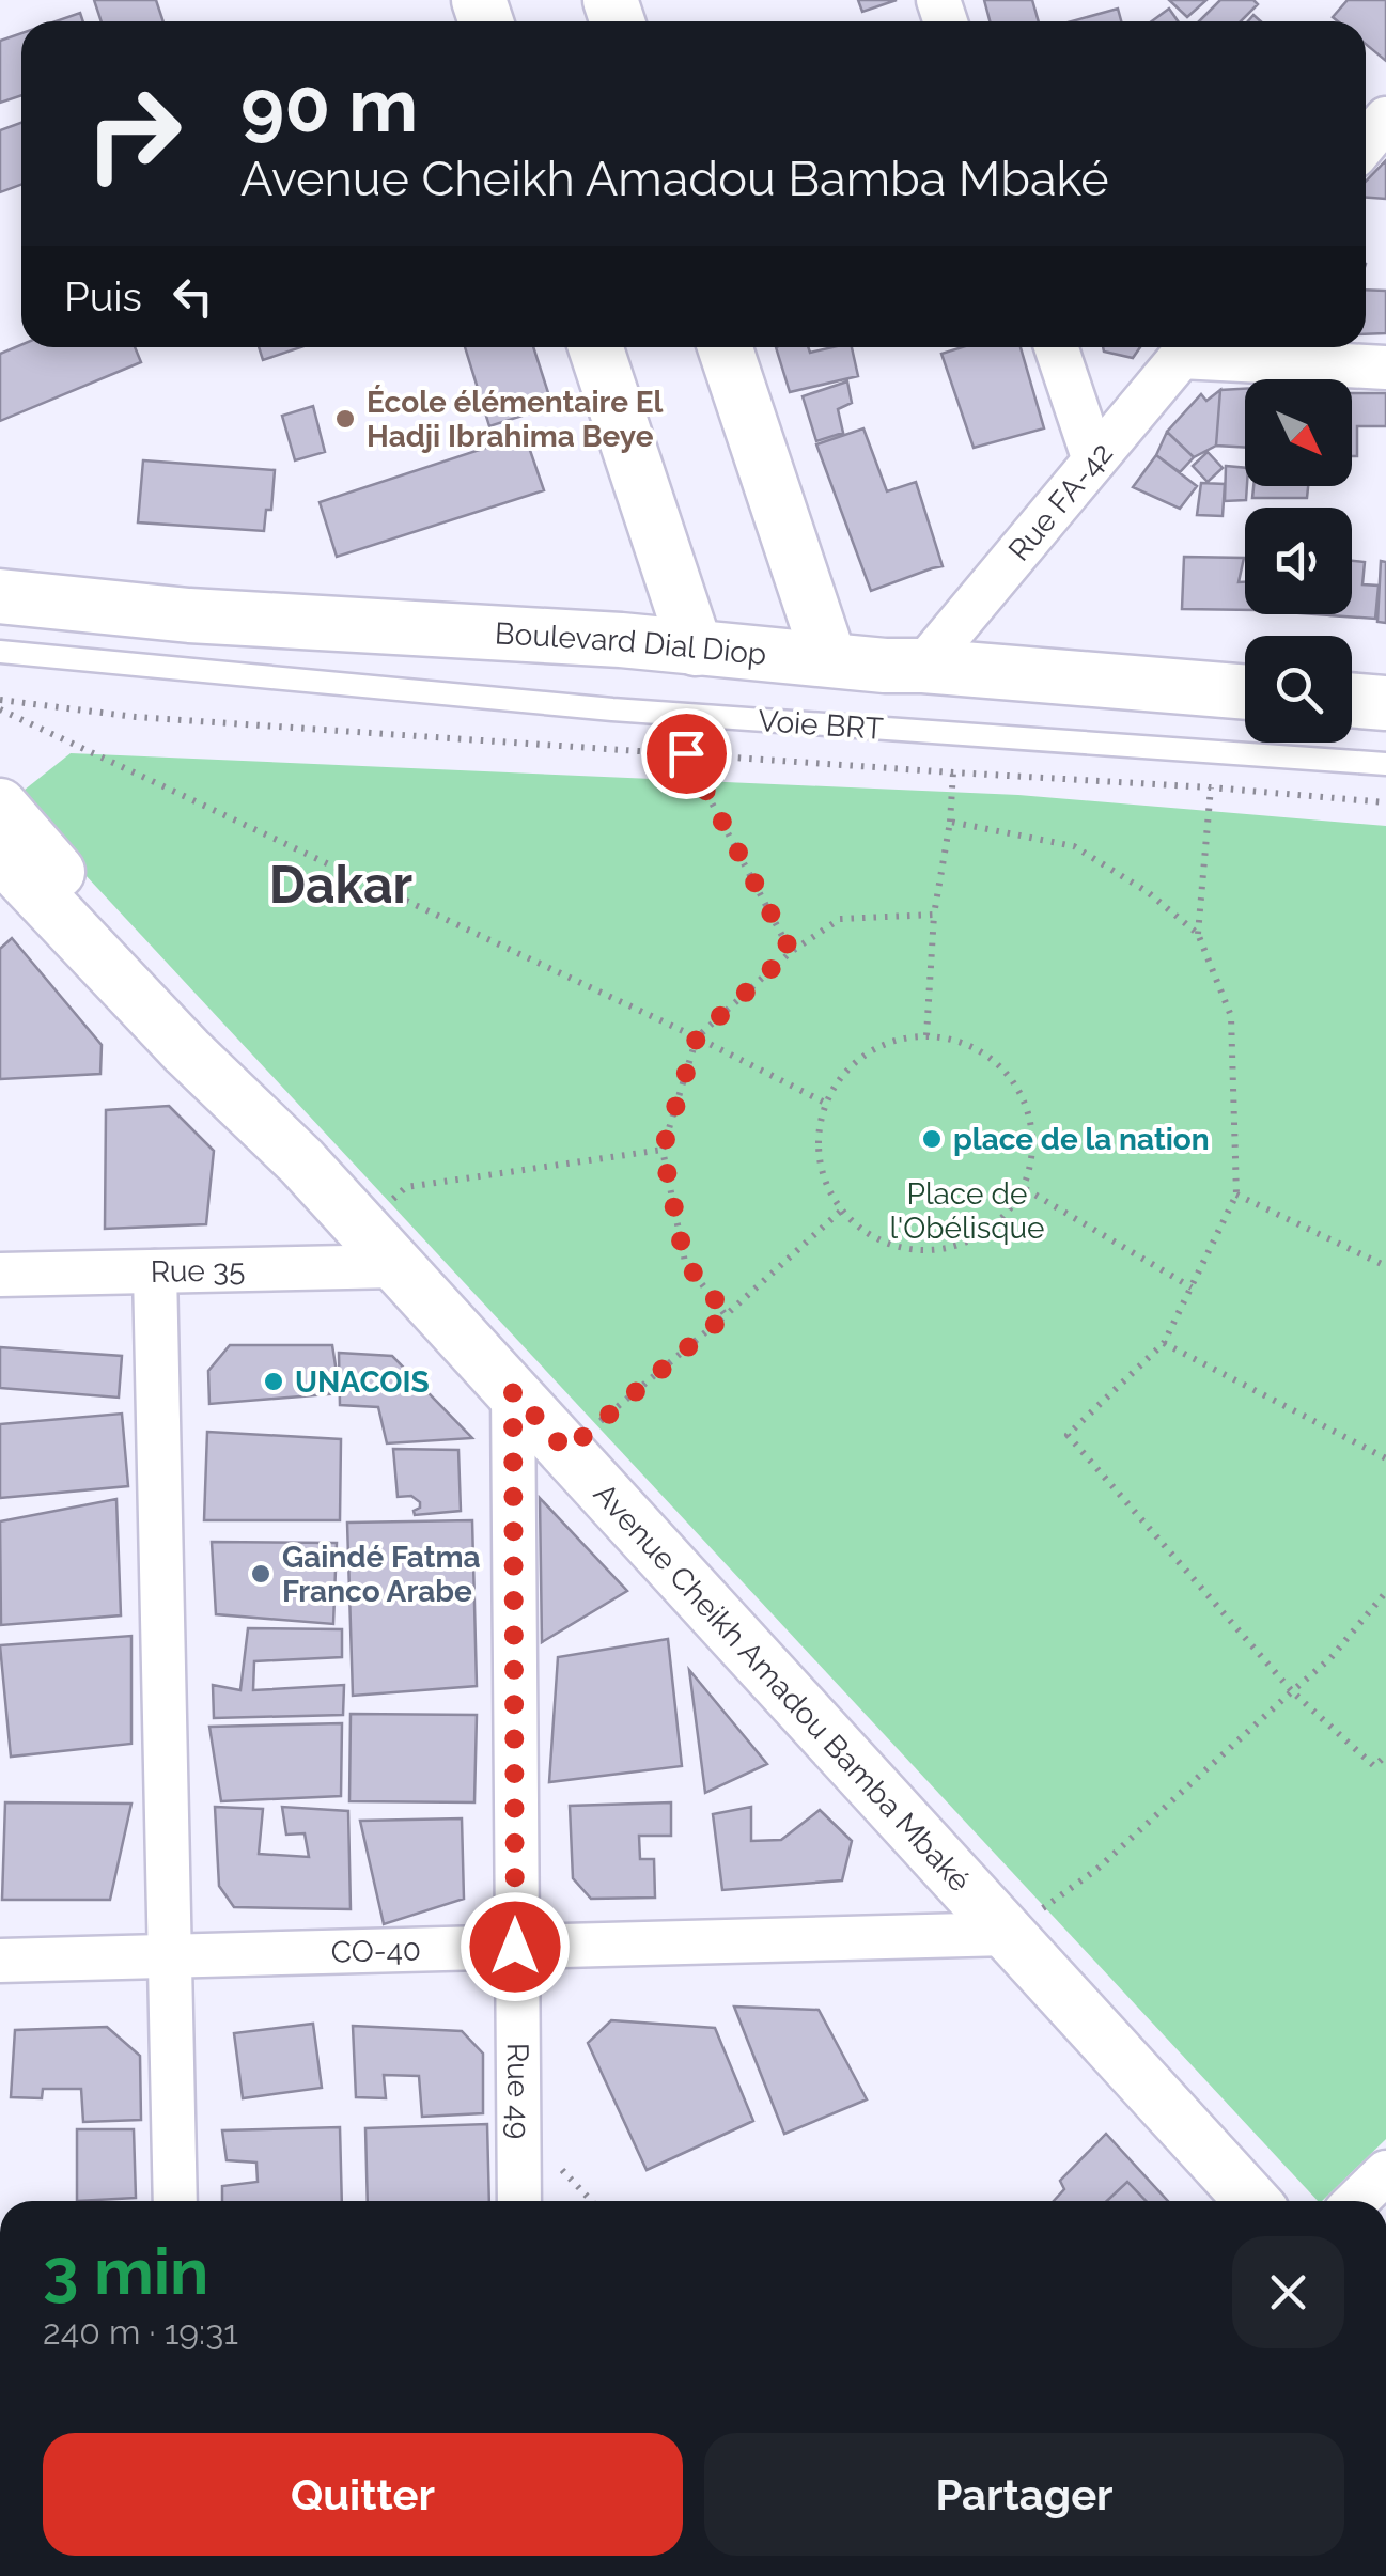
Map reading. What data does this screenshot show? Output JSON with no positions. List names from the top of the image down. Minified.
{"streets":{"street":["Rue FA-42","Boulevard Dial Diop","Rue 35","Avenue Cheikh Amadou Bamba Mbaké","CO-40","Rue 49"],"lane":["Voie BRT"]},"crossings":[["Rue FA-42","Boulevard Dial Diop"],["Rue 35","Avenue Cheikh Amadou Bamba Mbaké"],["Avenue Cheikh Amadou Bamba Mbaké","CO-40"],["Avenue Cheikh Amadou Bamba Mbaké","Rue 49"],["CO-40","Rue 49"]],"districts":["Dakar"],"parks":["Place de l'Obélisque"],"places":["École élémentaire El Hadji Ibrahima Beye","place de la nation","UNACOIS","Gaindé Fatma Franco Arabe"],"north":"bottom right","page":{"turn":["90 m","Avenue Cheikh Amadou Bamba Mbaké"],"then":"Puis","heading":["3 min","240 m · 19:31"],"buttons":["Quitter","Partager"]}}
